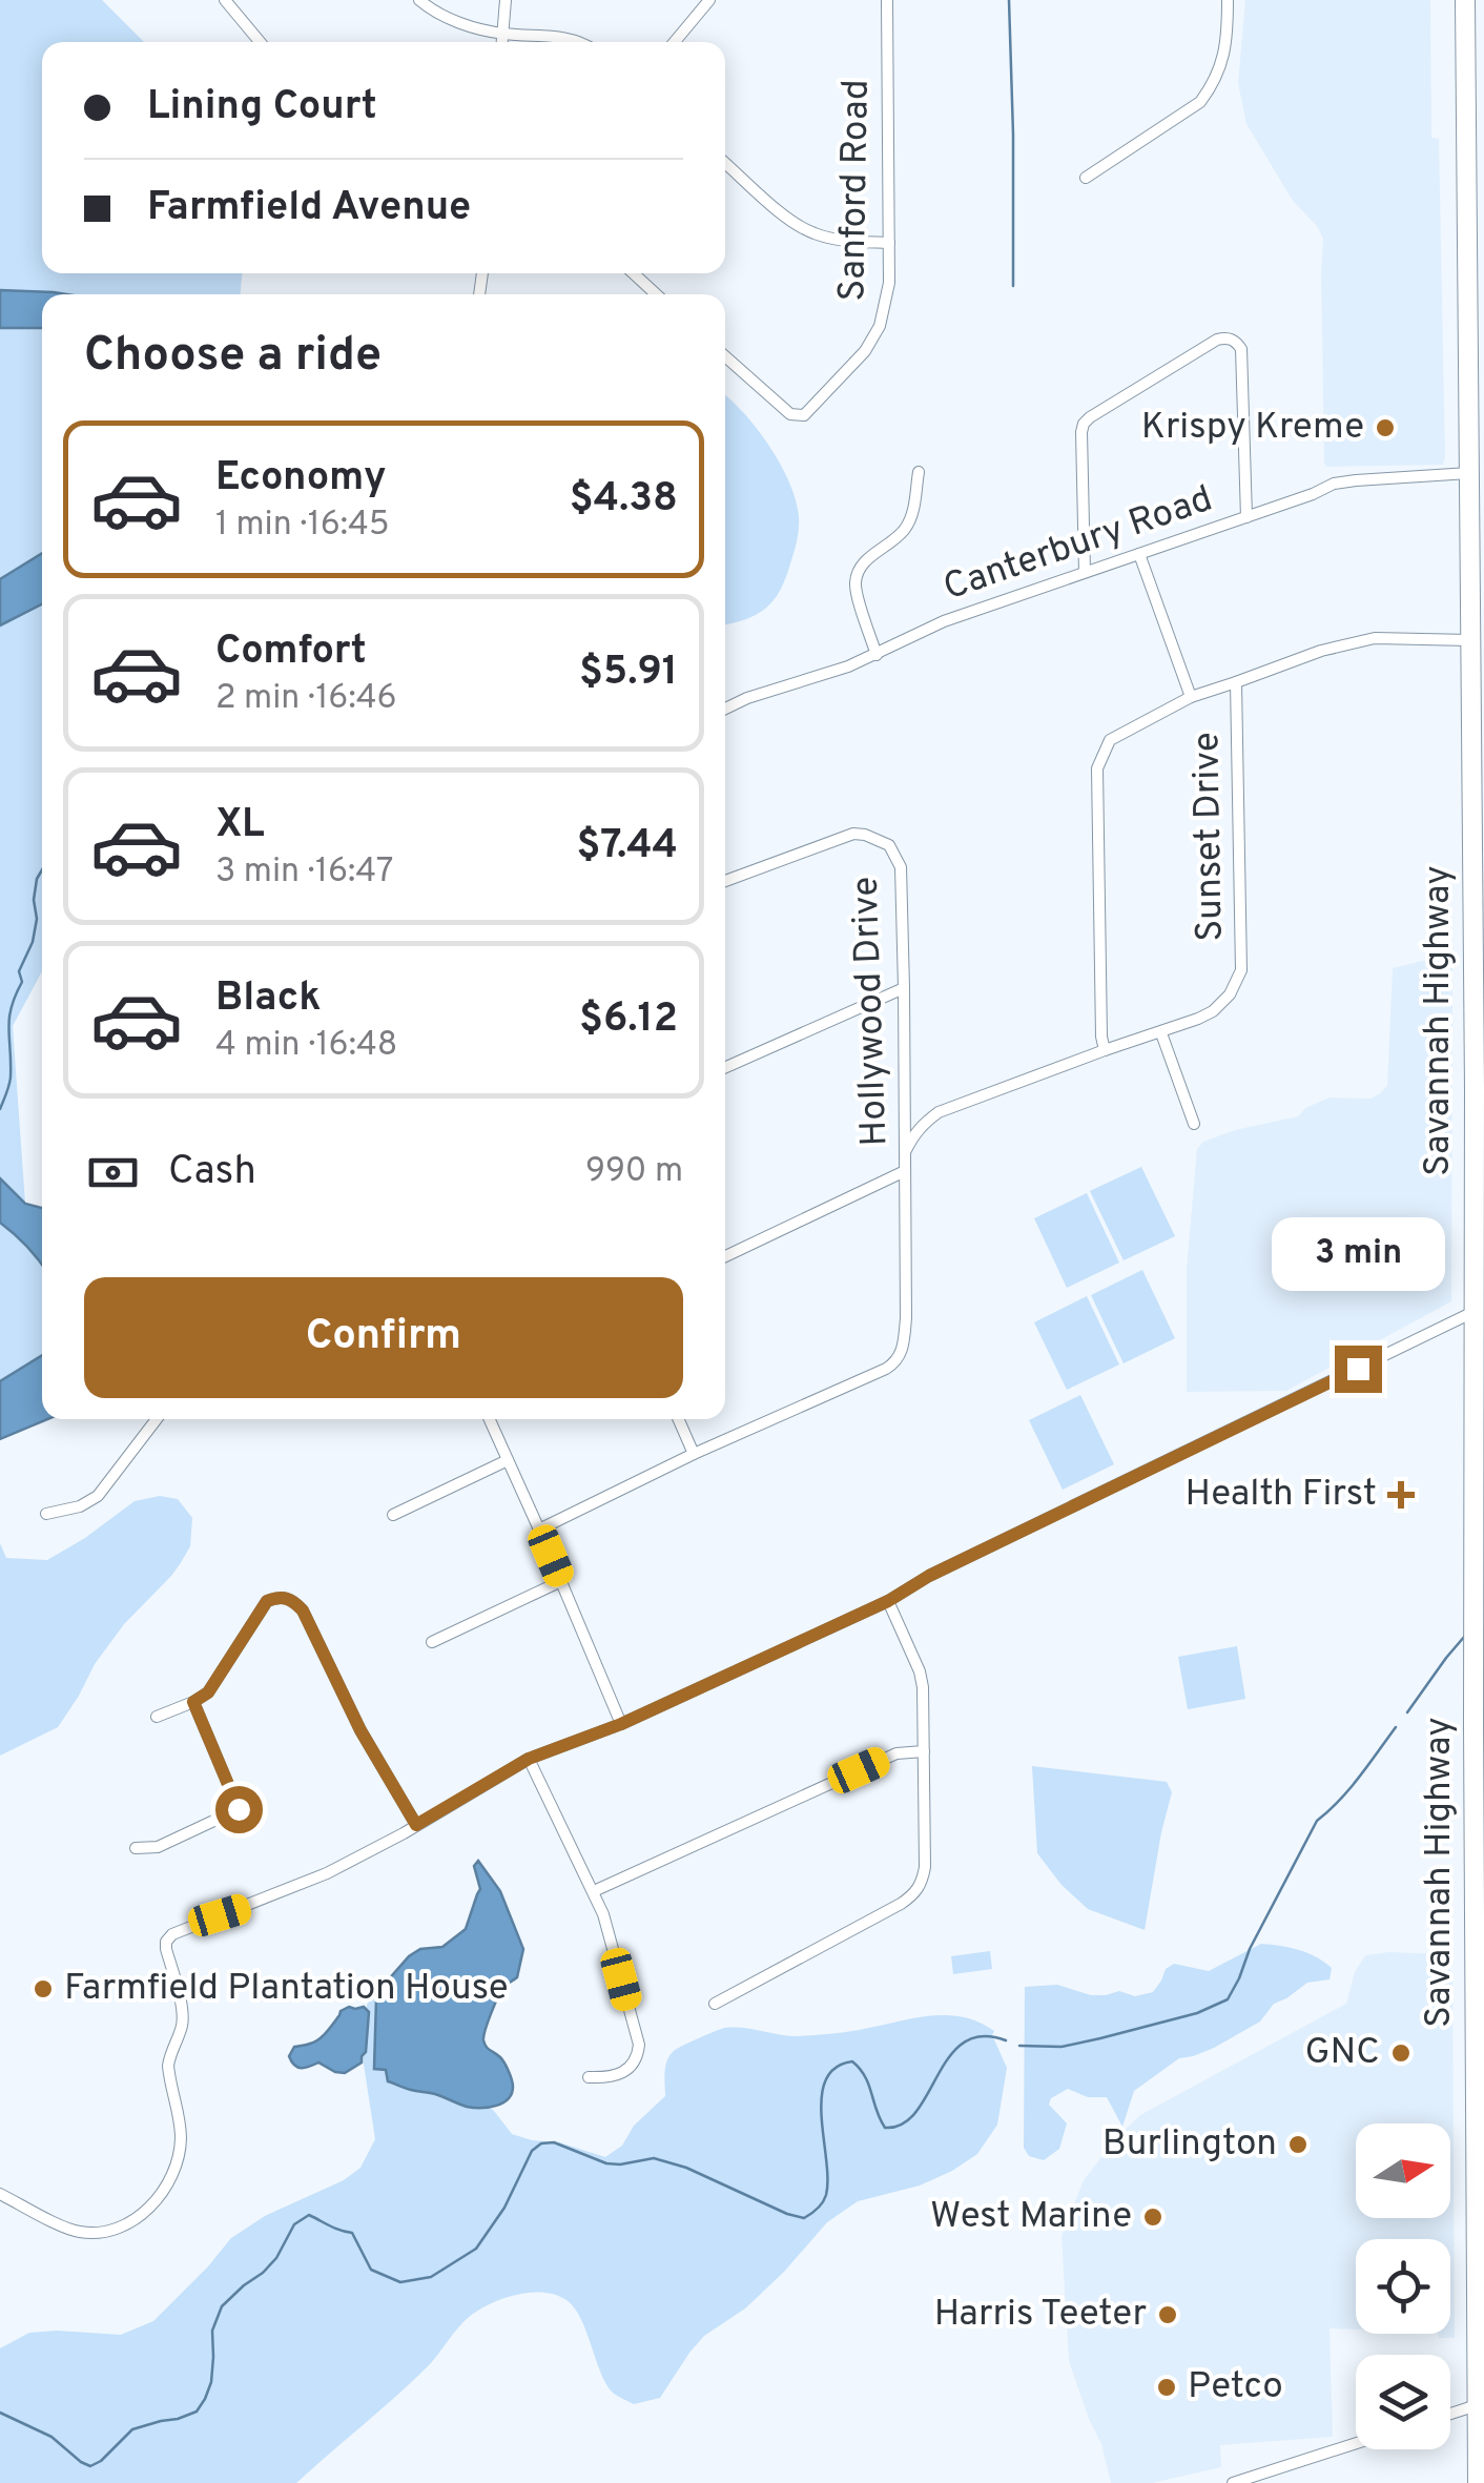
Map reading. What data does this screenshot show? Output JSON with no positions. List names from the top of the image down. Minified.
{"streets":{"highway":["Savannah Highway"],"street":["Sanford Road","Canterbury Road","Sunset Drive","Hollywood Drive"]},"crossings":[["Canterbury Road","Savannah Highway"],["Sunset Drive","Hollywood Drive"]],"places":{"other":["Krispy Kreme","Farmfield Plantation House","GNC","Burlington","West Marine","Harris Teeter","Petco"],"health":["Health First"]},"north":"right","page":{"banner":["Lining Court","Farmfield Avenue"],"heading":"Choose a ride","list":[{"name":"Economy","note":"1 min · 16:45","value":"$4.38"},{"name":"Comfort","note":"2 min · 16:46","value":"$5.91"},{"name":"XL","note":"3 min · 16:47","value":"$7.44"},{"name":"Black","note":"4 min · 16:48","value":"$6.12"}],"pay":["Cash","990 m"],"bubble":"3 min","buttons":"Confirm"}}
